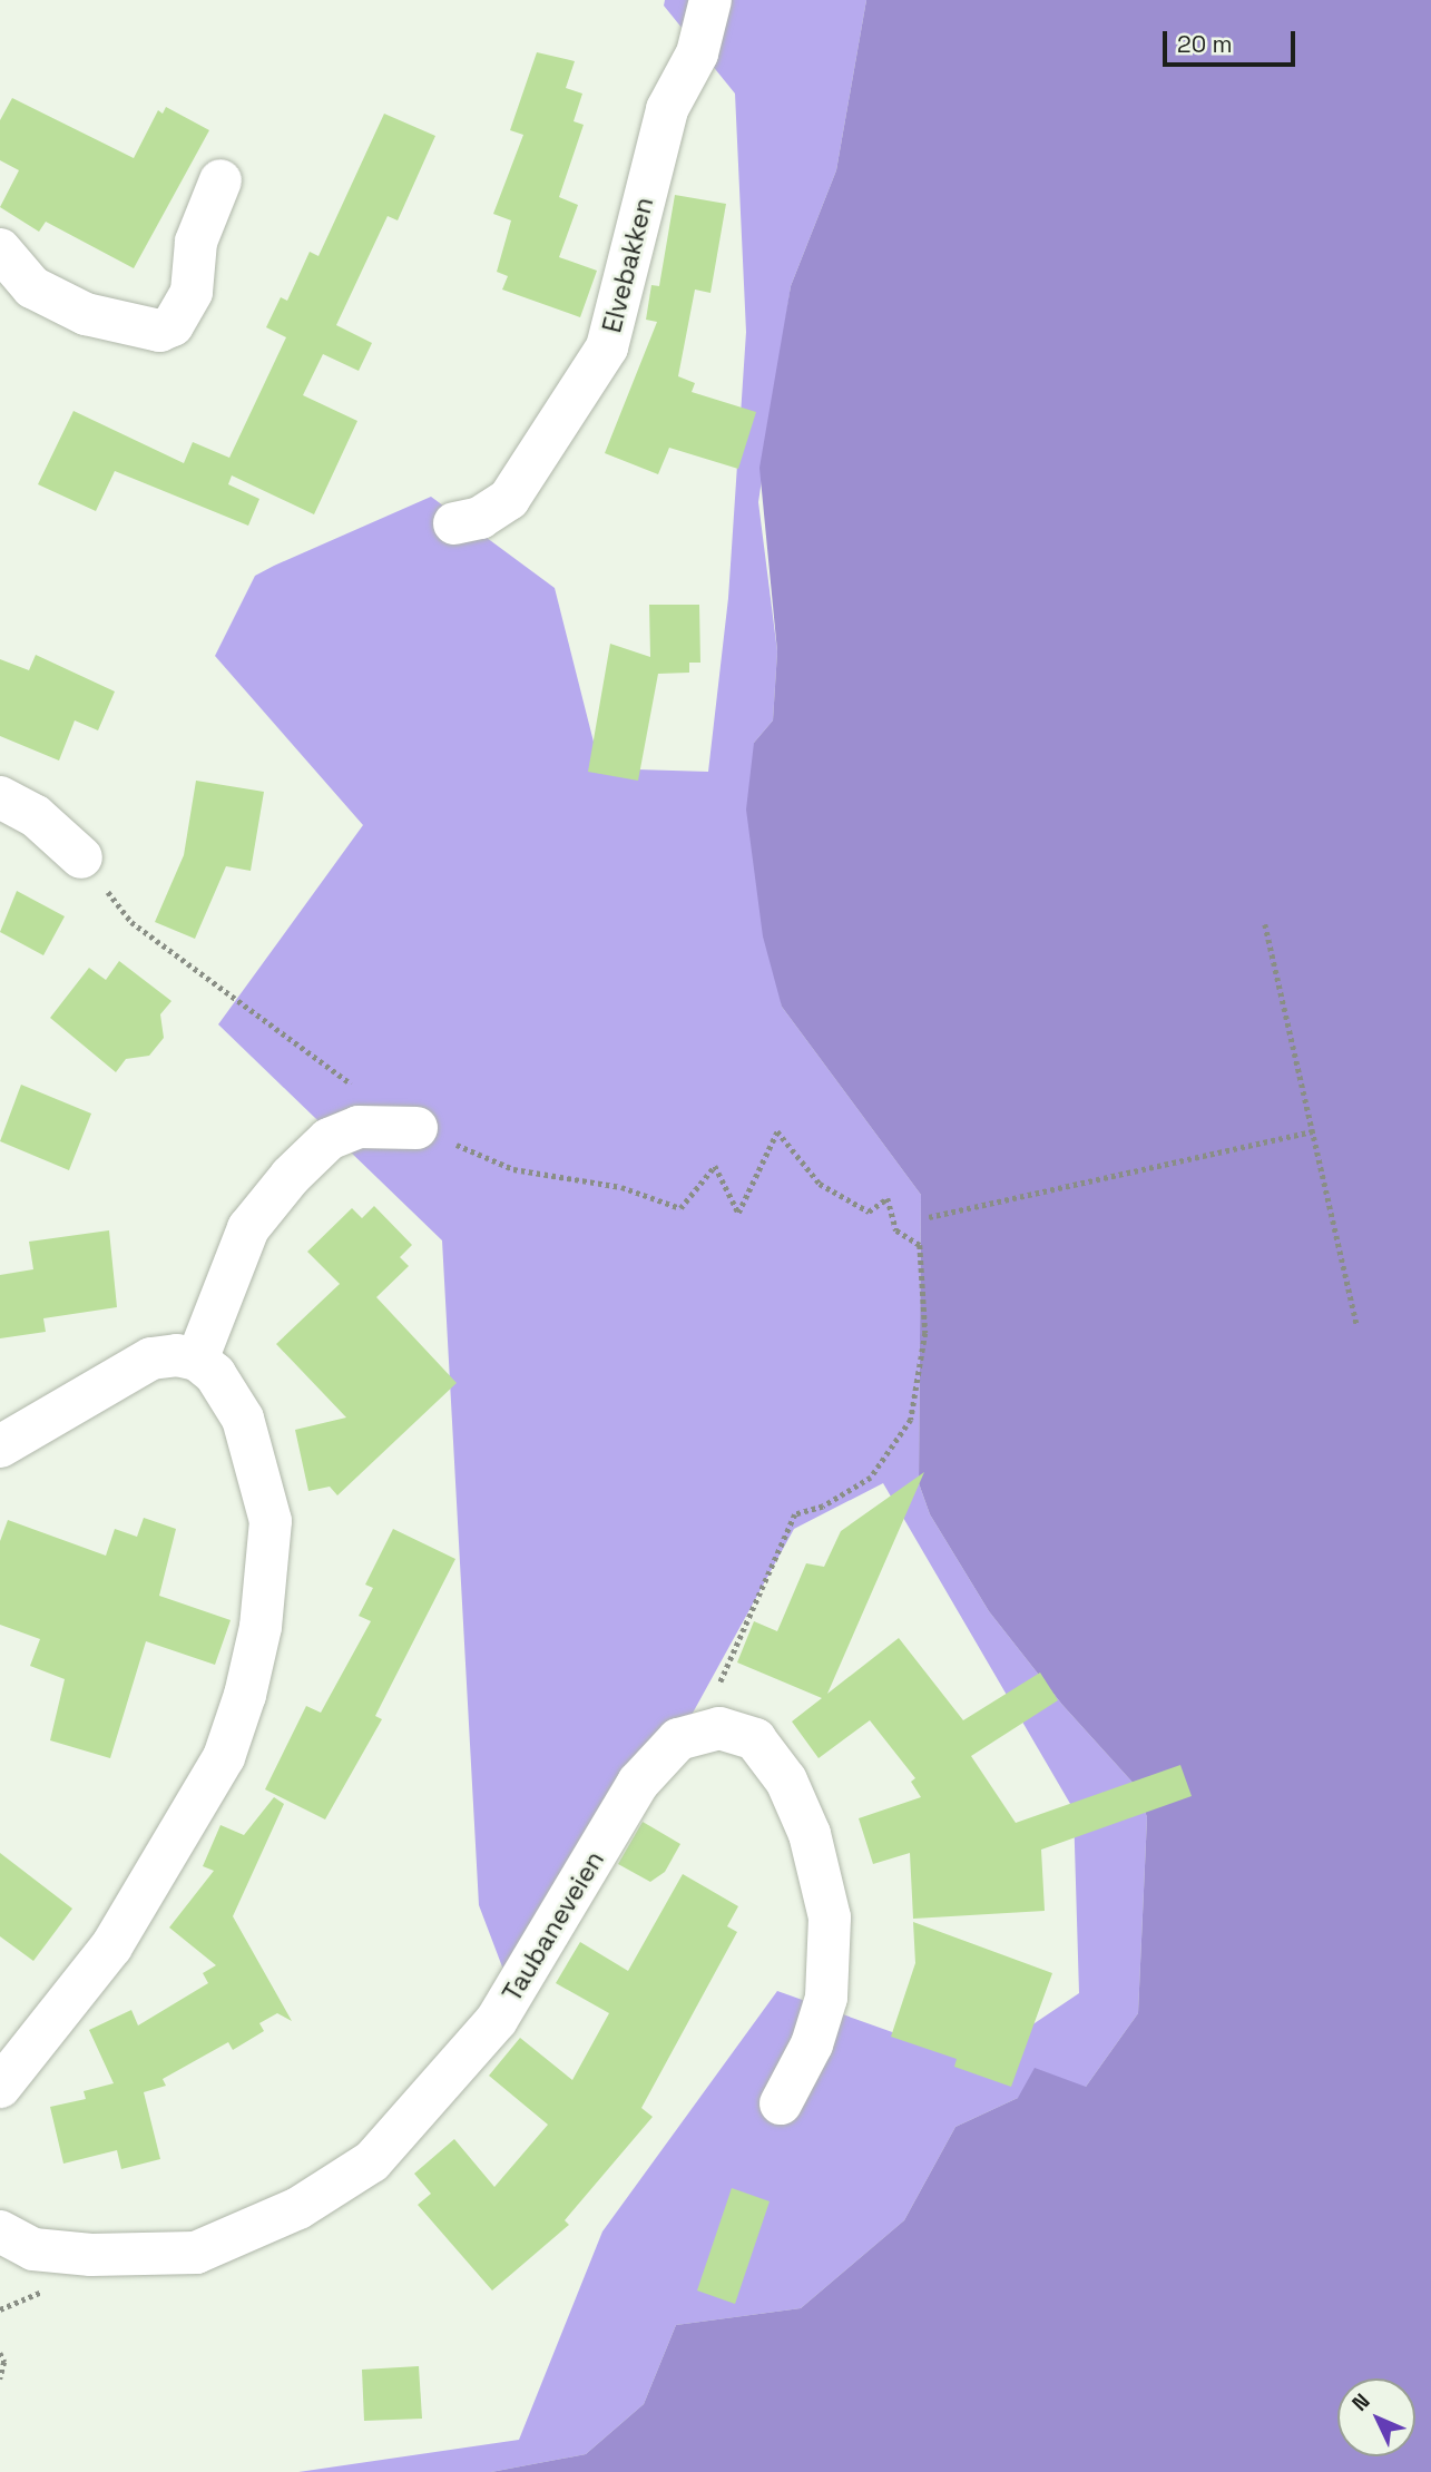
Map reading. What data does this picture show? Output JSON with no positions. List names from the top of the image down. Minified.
{"streets":{"street":["Elvebakken","Taubaneveien"]},"scale_bar":"20 m","north":"top left"}
